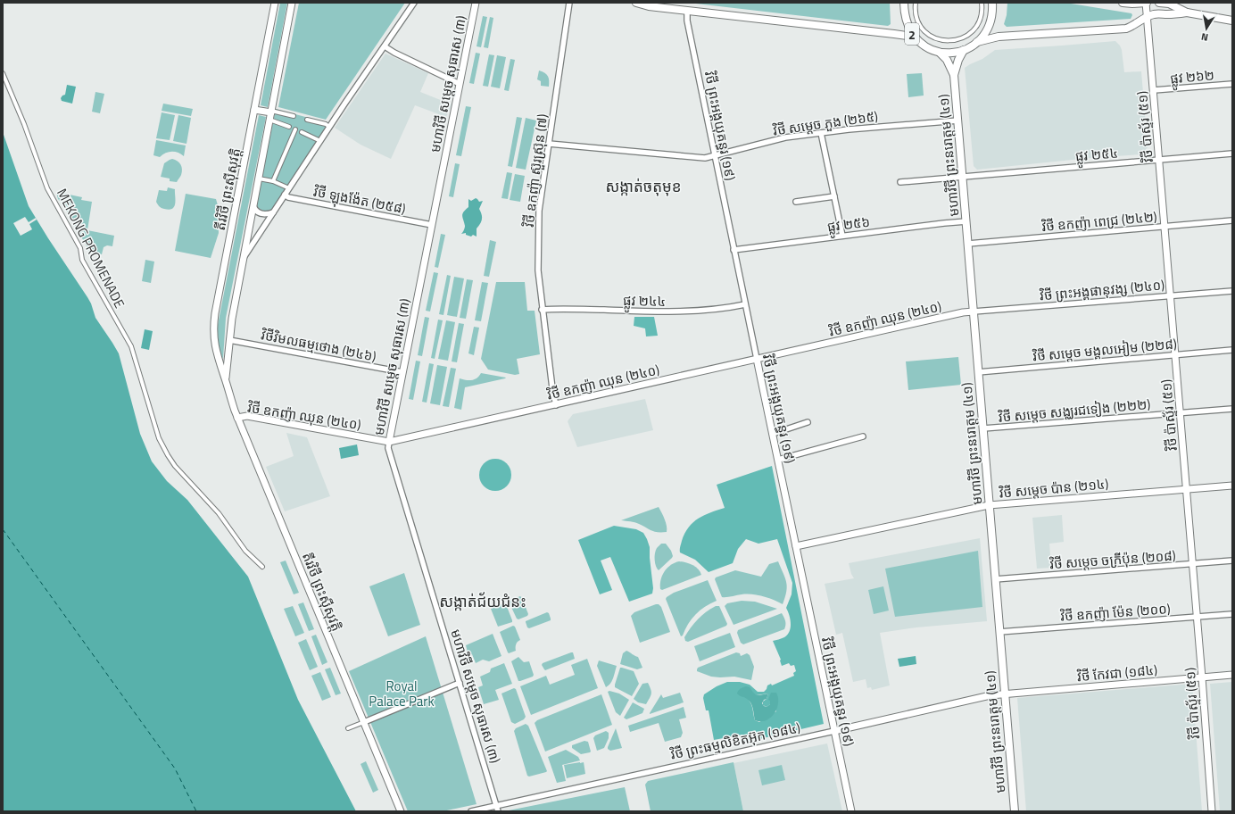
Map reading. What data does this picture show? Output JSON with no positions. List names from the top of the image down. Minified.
{"streets":{"main road":["2","មហាវិថី ព្រះនរោត្តម (៤១)"],"street":["ផ្លូវ ២៦២","មហាវិថី សម្តេច សុធារស (៣)","វិថី សម្តេច ភួង (២៦៥)","វិថី ព្រះអង្គយុគន្ធរ (១៩)","វិថី ប៉ាស្ទ័រ (៥១)","ផ្លូវ ២៥៤","វិថី ឧកញ៉ា ស៊ួរស៊្រុន (៧)","តីរវិថី ព្រះស៊ីសុវត្តិ","វិថី ឡុងង៉ែត (២៥៨)","វិថី ឧកញ៉ា ពេជ្រ (២៤២)","ផ្លូវ ២៥៦","MEKONG PROMENADE","វិថី ព្រះអង្គផានុវង្ស (២៤០)","ផ្លូវ ២៤៤","វិថី ឧកញ៉ា ឈុន (២៤០)","វិថីវិមលធម្មថោង (២៤៦)","វិថី សម្តេច មង្គលអៀម (២២៨)","វិថី សម្តេច សង្ឈរជទៀង (២២២)","វិថី សម្តេច ប៉ាន (២១៤)","វិថី សម្តេច ចក្រីប៉ុន (២០៨)","វិថី ឧកញ៉ា ម៉ែន (២០០)","វិថី កែវជា (១៨៤)","វិថី ព្រះធម្មលិខិតអ៊ុក (១៨៤)"]},"crossings":[["2","មហាវិថី ព្រះនរោត្តម (៤១)"],["ផ្លូវ ២៦២","វិថី ប៉ាស្ទ័រ (៥១)"],["មហាវិថី សម្តេច សុធារស (៣)","វិថី ឡុងង៉ែត (២៥៨)"],["មហាវិថី សម្តេច សុធារស (៣)","វិថី ឧកញ៉ា ឈុន (២៤០)"],["មហាវិថី សម្តេច សុធារស (៣)","វិថីវិមលធម្មថោង (២៤៦)"],["មហាវិថី សម្តេច សុធារស (៣)","វិថី ព្រះធម្មលិខិតអ៊ុក (១៨៤)"],["វិថី សម្តេច ភួង (២៦៥)","វិថី ព្រះអង្គយុគន្ធរ (១៩)"],["វិថី សម្តេច ភួង (២៦៥)","មហាវិថី ព្រះនរោត្តម (៤១)"],["វិថី សម្តេច ភួង (២៦៥)","វិថី ឧកញ៉ា ស៊ួរស៊្រុន (៧)"],["វិថី ព្រះអង្គយុគន្ធរ (១៩)","ផ្លូវ ២៥៦"],["វិថី ព្រះអង្គយុគន្ធរ (១៩)","ផ្លូវ ២៤៤"],["វិថី ព្រះអង្គយុគន្ធរ (១៩)","វិថី ឧកញ៉ា ឈុន (២៤០)"],["វិថី ព្រះអង្គយុគន្ធរ (១៩)","វិថី សម្តេច ប៉ាន (២១៤)"],["វិថី ព្រះអង្គយុគន្ធរ (១៩)","វិថី ព្រះធម្មលិខិតអ៊ុក (១៨៤)"],["វិថី ប៉ាស្ទ័រ (៥១)","ផ្លូវ ២៥៤"],["វិថី ប៉ាស្ទ័រ (៥១)","វិថី ឧកញ៉ា ពេជ្រ (២៤២)"],["វិថី ប៉ាស្ទ័រ (៥១)","វិថី ព្រះអង្គផានុវង្ស (២៤០)"],["វិថី ប៉ាស្ទ័រ (៥១)","វិថី សម្តេច មង្គលអៀម (២២៨)"],["វិថី ប៉ាស្ទ័រ (៥១)","វិថី សម្តេច សង្ឈរជទៀង (២២២)"],["វិថី ប៉ាស្ទ័រ (៥១)","វិថី សម្តេច ប៉ាន (២១៤)"],["វិថី ប៉ាស្ទ័រ (៥១)","វិថី សម្តេច ចក្រីប៉ុន (២០៨)"],["វិថី ប៉ាស្ទ័រ (៥១)","វិថី ឧកញ៉ា ម៉ែន (២០០)"],["វិថី ប៉ាស្ទ័រ (៥១)","វិថី កែវជា (១៨៤)"],["ផ្លូវ ២៥៤","មហាវិថី ព្រះនរោត្តម (៤១)"],["មហាវិថី ព្រះនរោត្តម (៤១)","វិថី ឧកញ៉ា ពេជ្រ (២៤២)"],["មហាវិថី ព្រះនរោត្តម (៤១)","ផ្លូវ ២៥៦"],["មហាវិថី ព្រះនរោត្តម (៤១)","វិថី ព្រះអង្គផានុវង្ស (២៤០)"],["មហាវិថី ព្រះនរោត្តម (៤១)","វិថី ឧកញ៉ា ឈុន (២៤០)"],["មហាវិថី ព្រះនរោត្តម (៤១)","វិថី សម្តេច មង្គលអៀម (២២៨)"],["មហាវិថី ព្រះនរោត្តម (៤១)","វិថី សម្តេច សង្ឈរជទៀង (២២២)"],["មហាវិថី ព្រះនរោត្តម (៤១)","វិថី សម្តេច ប៉ាន (២១៤)"],["មហាវិថី ព្រះនរោត្តម (៤១)","វិថី សម្តេច ចក្រីប៉ុន (២០៨)"],["មហាវិថី ព្រះនរោត្តម (៤១)","វិថី ឧកញ៉ា ម៉ែន (២០០)"],["មហាវិថី ព្រះនរោត្តម (៤១)","វិថី កែវជា (១៨៤)"],["មហាវិថី ព្រះនរោត្តម (៤១)","វិថី ព្រះធម្មលិខិតអ៊ុក (១៨៤)"],["វិថី ឧកញ៉ា ស៊ួរស៊្រុន (៧)","ផ្លូវ ២៤៤"],["វិថី ឧកញ៉ា ស៊ួរស៊្រុន (៧)","វិថី ឧកញ៉ា ឈុន (២៤០)"],["តីរវិថី ព្រះស៊ីសុវត្តិ","វិថី ឡុងង៉ែត (២៥៨)"],["តីរវិថី ព្រះស៊ីសុវត្តិ","វិថី ឧកញ៉ា ឈុន (២៤០)"],["តីរវិថី ព្រះស៊ីសុវត្តិ","វិថីវិមលធម្មថោង (២៤៦)"],["វិថី ព្រះអង្គផានុវង្ស (២៤០)","វិថី ឧកញ៉ា ឈុន (២៤០)"],["វិថី កែវជា (១៨៤)","វិថី ព្រះធម្មលិខិតអ៊ុក (១៨៤)"]],"districts":["សង្កាត់ចតុមុខ","សង្កាត់ជ័យជំនះ"],"parks":["Royal Palace Park"],"north":"bottom"}
